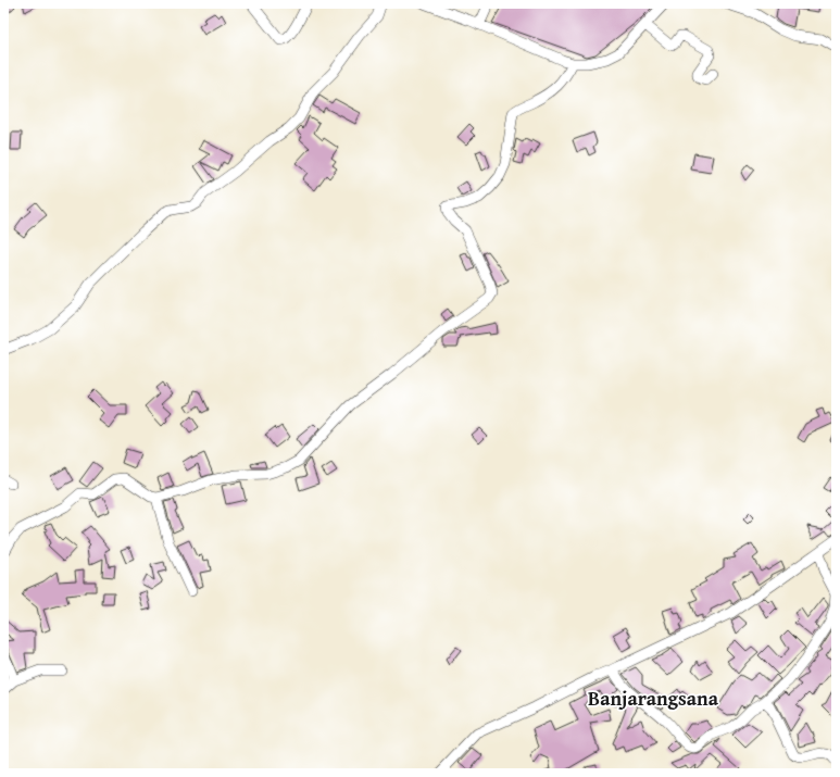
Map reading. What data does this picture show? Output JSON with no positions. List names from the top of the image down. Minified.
{"districts":["Banjarangsana"]}
